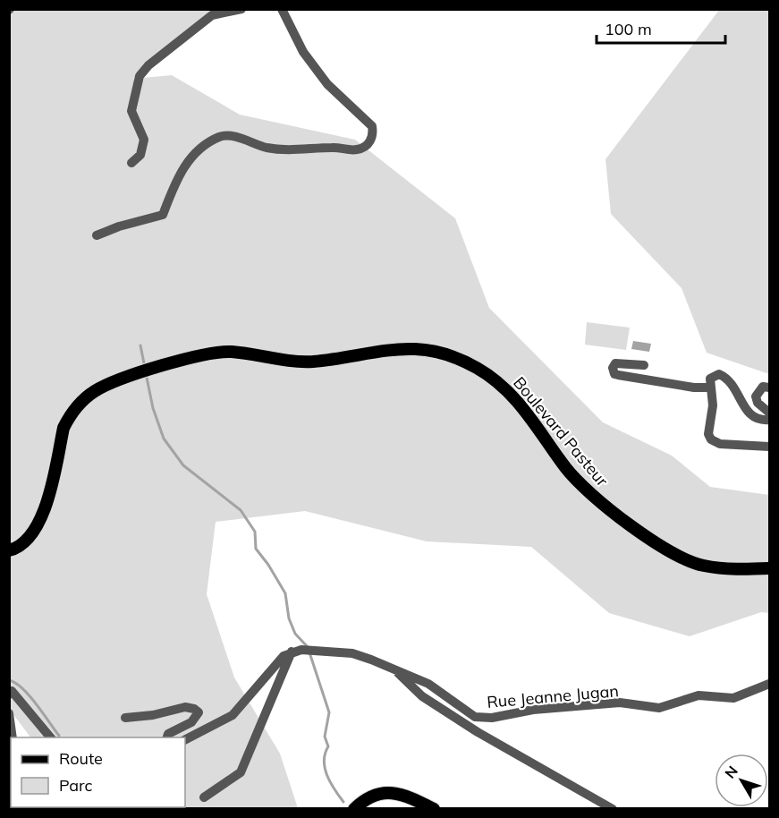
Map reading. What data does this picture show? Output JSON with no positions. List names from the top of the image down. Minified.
{"streets":{"main road":["Boulevard Pasteur"],"street":["Rue Jeanne Jugan"]},"legend":["Route","Parc"],"scale_bar":"100 m","north":"top left"}
